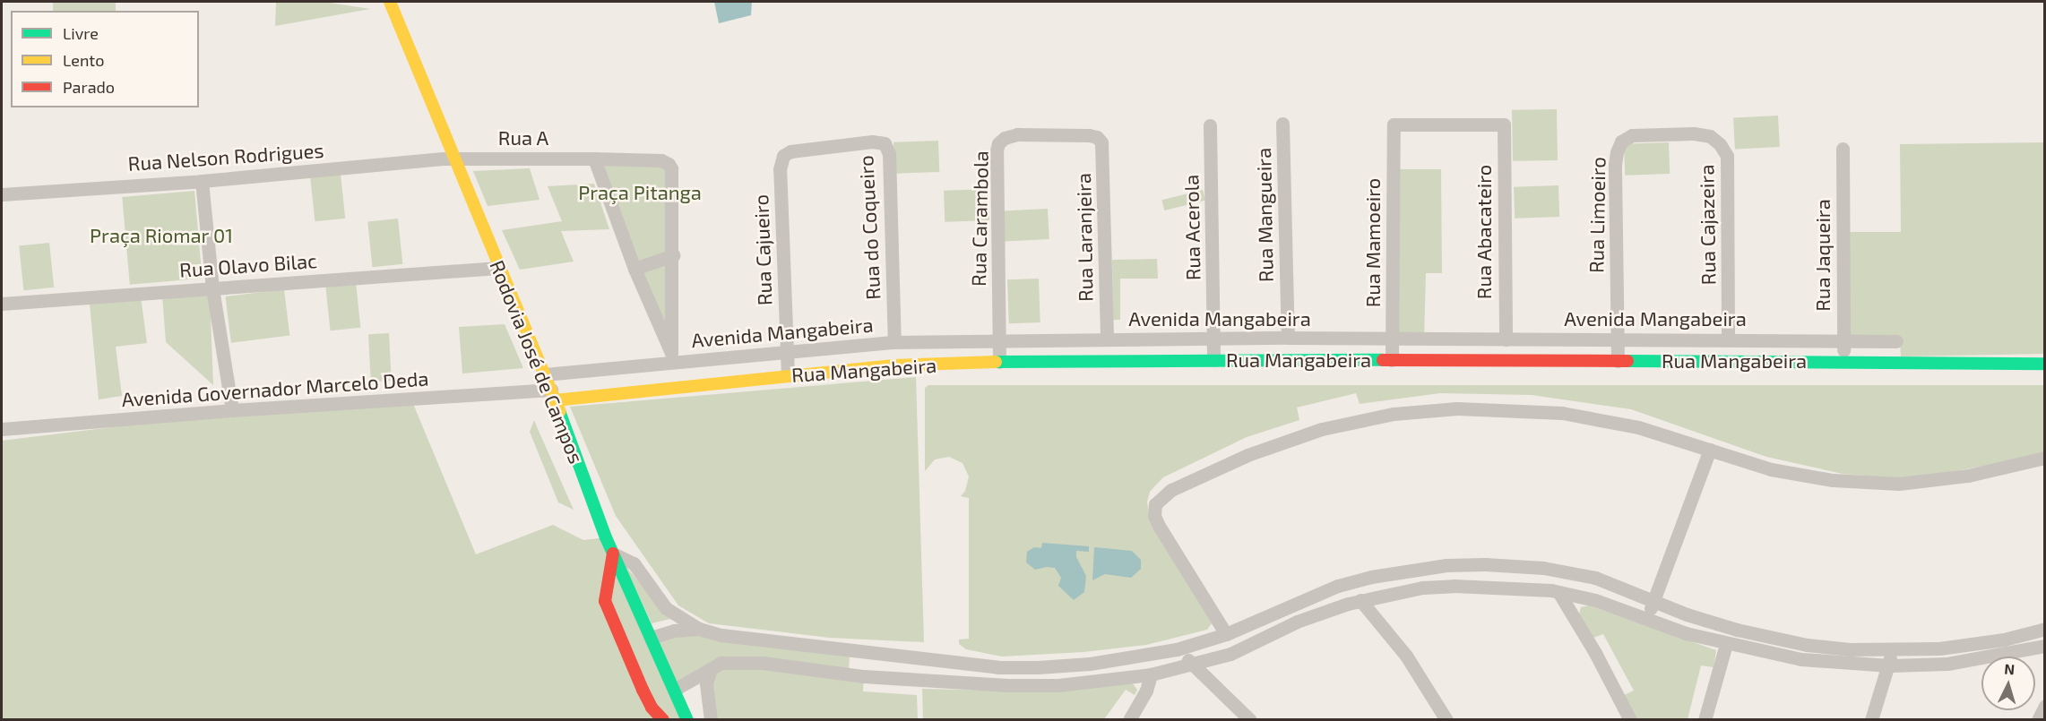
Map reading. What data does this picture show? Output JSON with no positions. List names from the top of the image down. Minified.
{"streets":{"street":["Rua A","Rua Nelson Rodrigues","Rua Mangueira","Rua Limoeiro","Rua Carambola","Rua Cajazeira","Rua do Coqueiro","Rua Acerola","Rua Abacateiro","Rua Laranjeira","Rua Mamoeiro","Rua Cajueiro","Rua Jaqueira","Rua Olavo Bilac","Avenida Mangabeira","Rua Mangabeira","Rodovia José de Campos","Avenida Governador Marcelo Deda"]},"crossings":[["Rua A","Rua Nelson Rodrigues"],["Rua A","Rodovia José de Campos"],["Rua Nelson Rodrigues","Rodovia José de Campos"],["Rua Mangueira","Avenida Mangabeira"],["Rua Limoeiro","Rua Cajazeira"],["Rua Limoeiro","Avenida Mangabeira"],["Rua Limoeiro","Rua Mangabeira"],["Rua Carambola","Rua Laranjeira"],["Rua Carambola","Avenida Mangabeira"],["Rua Carambola","Rua Mangabeira"],["Rua Cajazeira","Avenida Mangabeira"],["Rua do Coqueiro","Rua Cajueiro"],["Rua do Coqueiro","Avenida Mangabeira"],["Rua Acerola","Avenida Mangabeira"],["Rua Acerola","Rua Mangabeira"],["Rua Abacateiro","Rua Mamoeiro"],["Rua Abacateiro","Avenida Mangabeira"],["Rua Laranjeira","Avenida Mangabeira"],["Rua Mamoeiro","Avenida Mangabeira"],["Rua Mamoeiro","Rua Mangabeira"],["Rua Cajueiro","Avenida Mangabeira"],["Rua Cajueiro","Rua Mangabeira"],["Rua Jaqueira","Avenida Mangabeira"],["Rua Jaqueira","Rua Mangabeira"],["Rua Olavo Bilac","Rodovia José de Campos"],["Avenida Mangabeira","Rodovia José de Campos"],["Rua Mangabeira","Rodovia José de Campos"],["Rua Mangabeira","Avenida Governador Marcelo Deda"],["Rodovia José de Campos","Avenida Governador Marcelo Deda"]],"parks":["Praça Pitanga","Praça Riomar 01"],"legend":["Livre","Lento","Parado"],"north":"top"}
